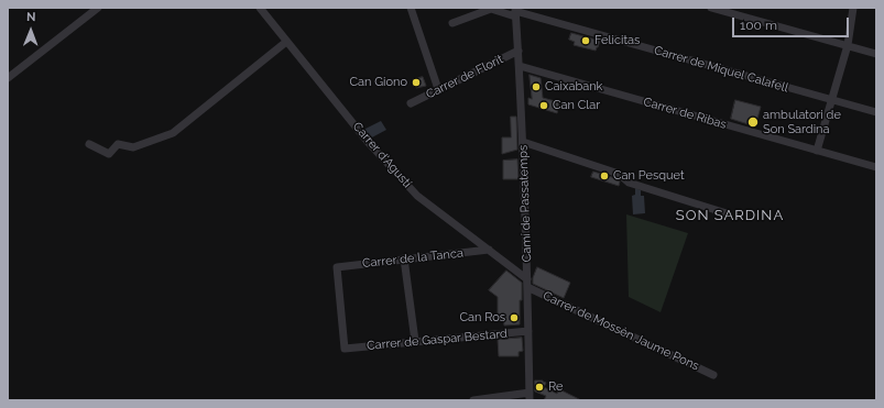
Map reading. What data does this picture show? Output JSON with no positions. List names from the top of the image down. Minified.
{"streets":{"street":["Carrer de Miquel Calafell","Carrer de Florit","Carrer de Ribas","Carrer d'Agustí","Camí de Passatemps","Carrer de la Tanca","Carrer de Mossèn Jaume Pons","Carrer de Gaspar Bestard"]},"crossings":[["Carrer de Miquel Calafell","Camí de Passatemps"],["Carrer de Florit","Camí de Passatemps"],["Carrer de Ribas","Camí de Passatemps"],["Carrer d'Agustí","Camí de Passatemps"],["Carrer d'Agustí","Carrer de la Tanca"],["Carrer d'Agustí","Carrer de Mossèn Jaume Pons"],["Camí de Passatemps","Carrer de Mossèn Jaume Pons"],["Camí de Passatemps","Carrer de Gaspar Bestard"],["Carrer de la Tanca","Carrer de Gaspar Bestard"]],"districts":["SON SARDINA"],"places":["Felicitas","Can Giono","Caixabank","Can Clar","ambulatori de Son Sardina","Can Pesquet","Can Ros","Re"],"scale_bar":"100 m","north":"top"}
